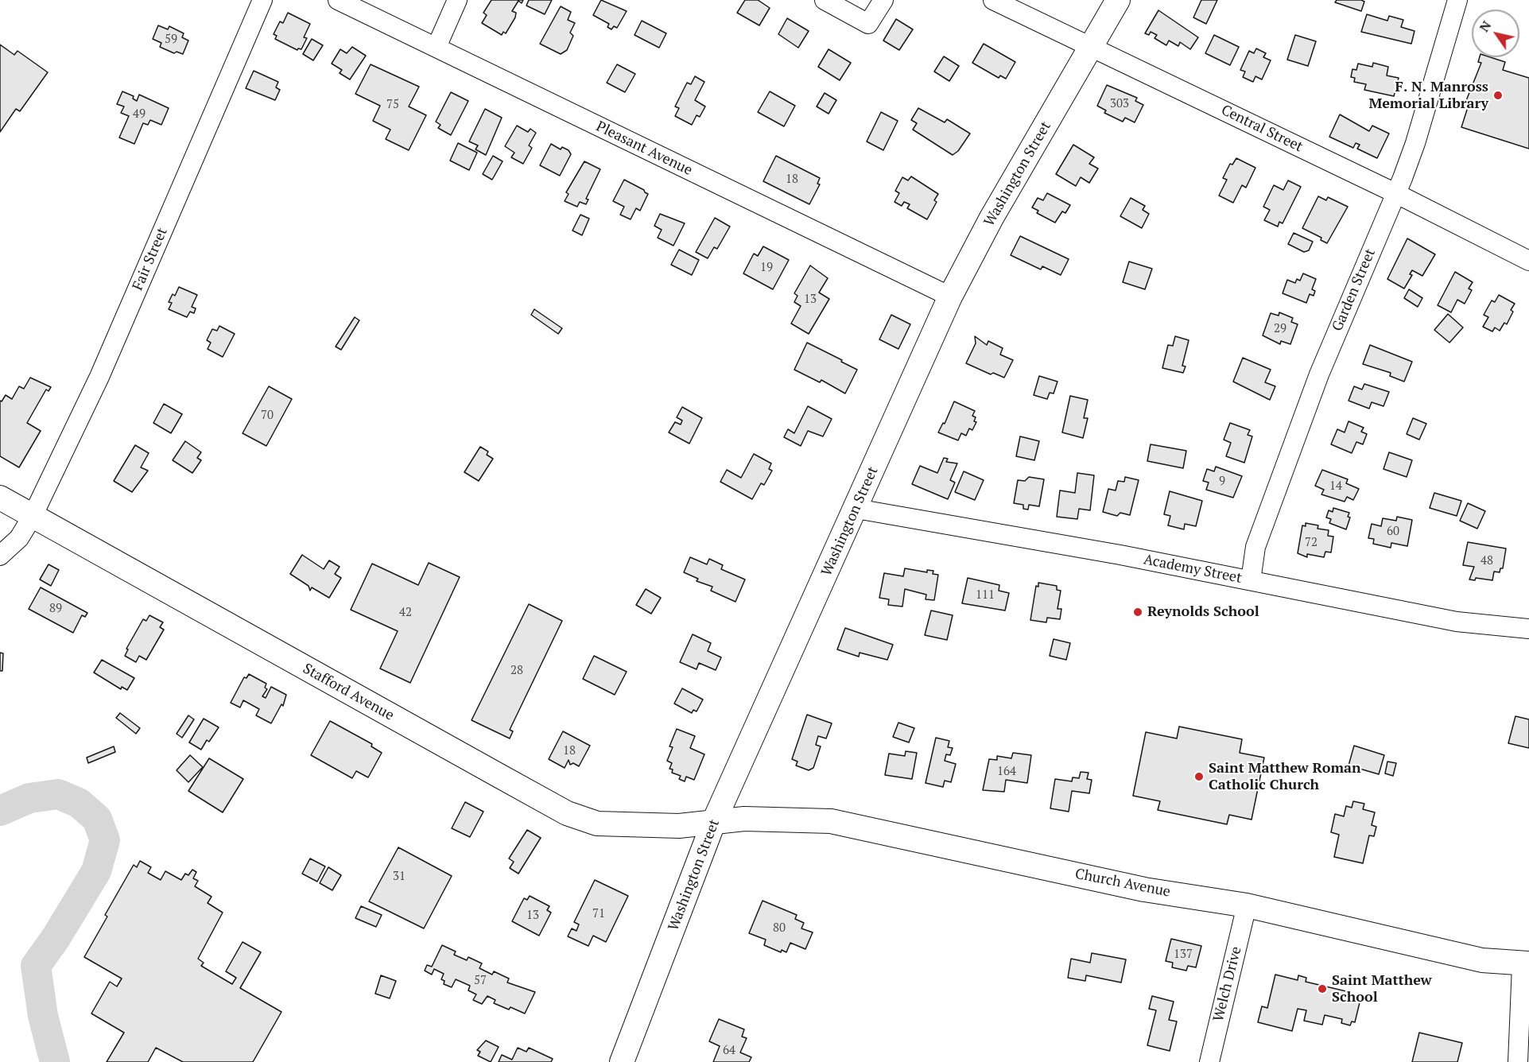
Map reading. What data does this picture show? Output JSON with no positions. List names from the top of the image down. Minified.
{"streets":{"main road":["Washington Street","Stafford Avenue","Church Avenue"],"street":["Central Street","Pleasant Avenue","Fair Street","Garden Street","Academy Street","Welch Drive"]},"crossings":[["Central Street","Washington Street"],["Central Street","Garden Street"],["Pleasant Avenue","Washington Street"],["Washington Street","Academy Street"],["Washington Street","Stafford Avenue"],["Washington Street","Church Avenue"],["Fair Street","Stafford Avenue"],["Garden Street","Academy Street"],["Stafford Avenue","Church Avenue"],["Church Avenue","Welch Drive"]],"places":["F. N. Manross Memorial Library","Reynolds School","Saint Matthew Roman Catholic Church","Saint Matthew School"],"house_numbers":["59","303","75","49","18","19","13","29","70","9","14","60","72","48","111","89","42","28","18","164","31","71","13","80","137","57","64"],"north":"top left"}
